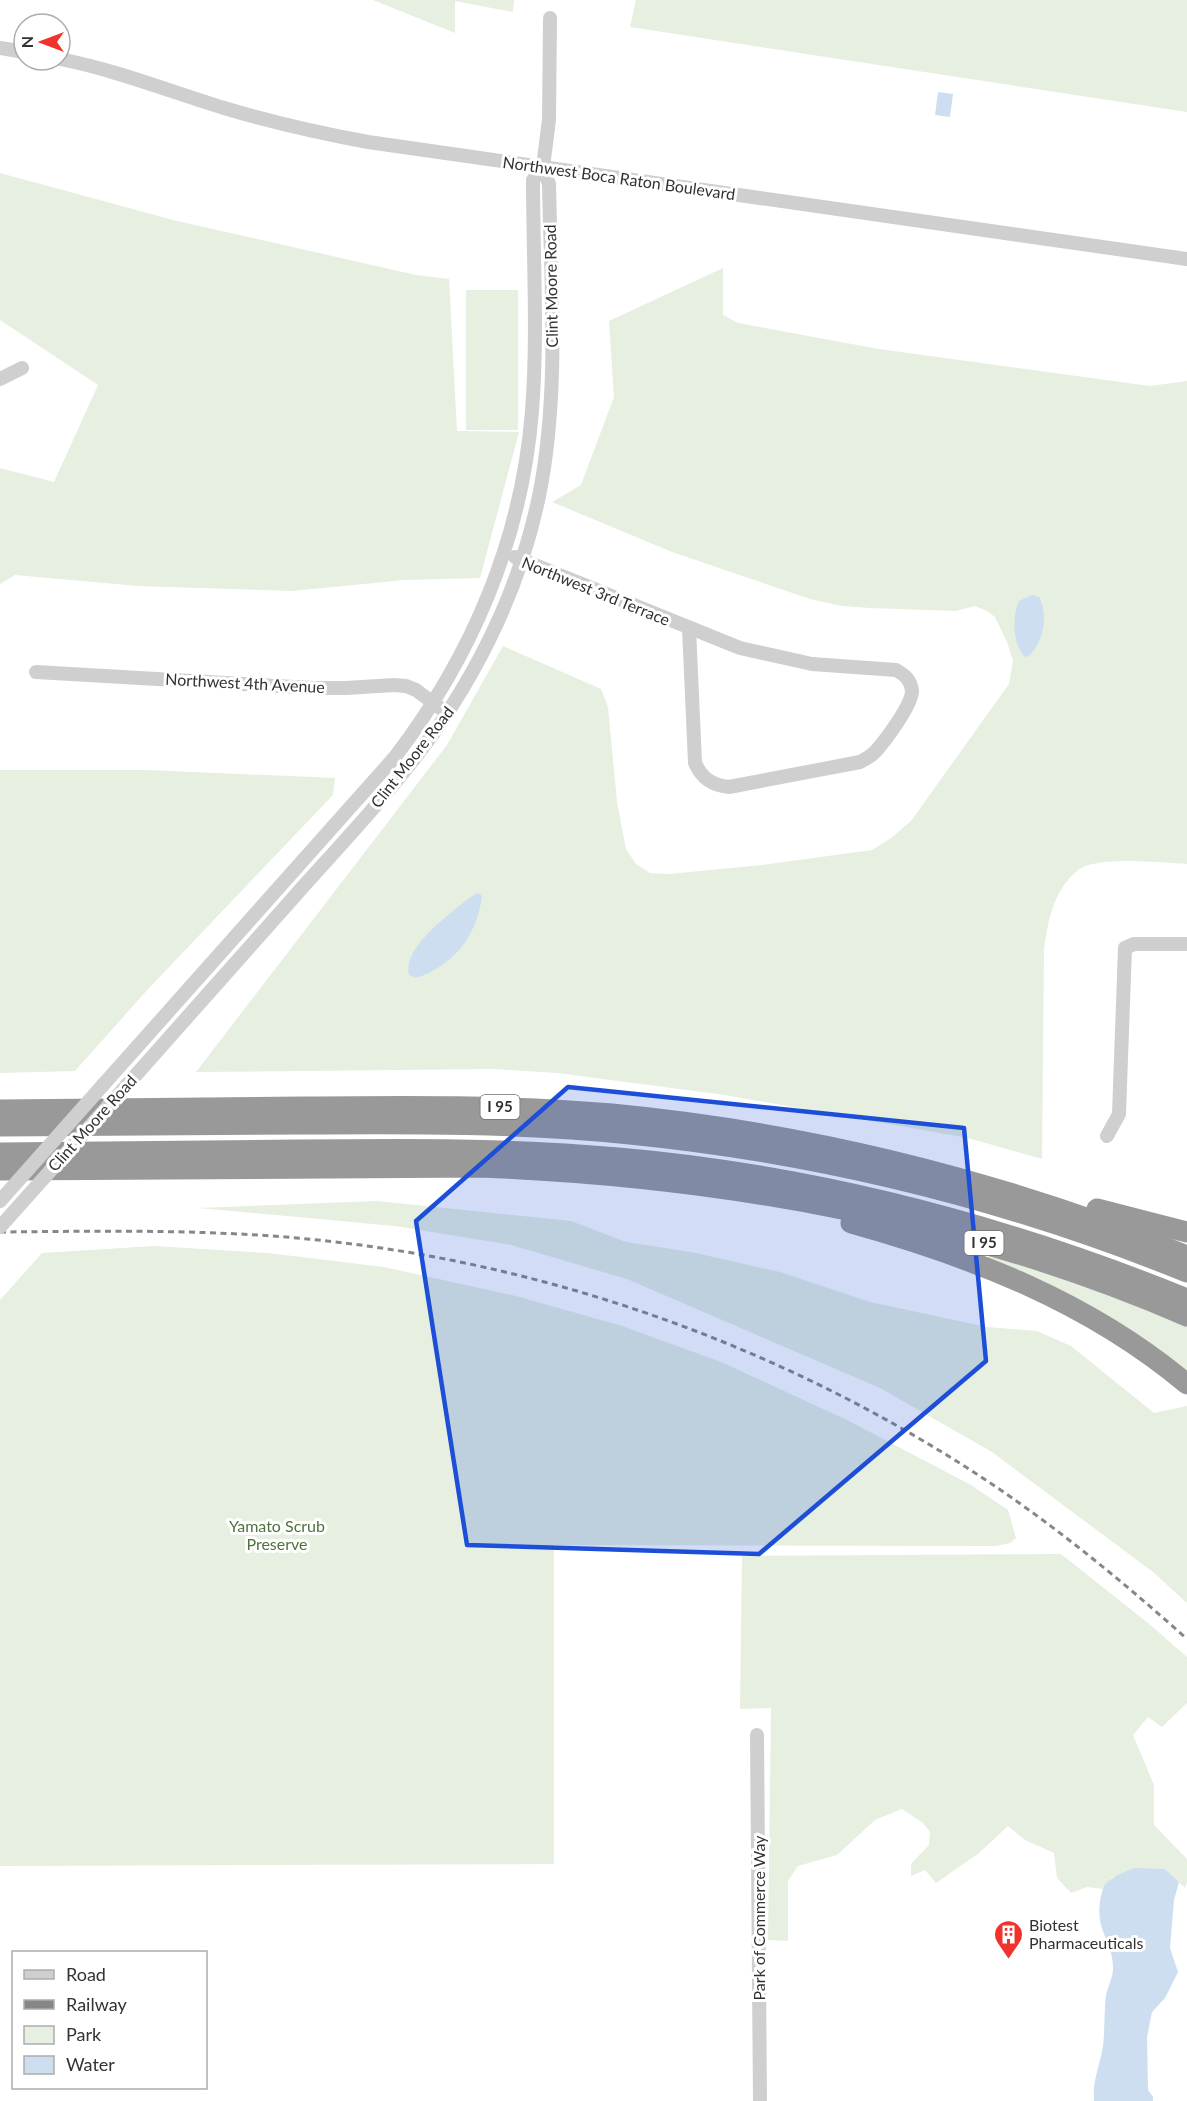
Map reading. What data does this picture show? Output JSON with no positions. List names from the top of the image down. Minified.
{"streets":{"highway":["I 95"],"street":["Northwest Boca Raton Boulevard","Clint Moore Road","Northwest 3rd Terrace","Northwest 4th Avenue","Park of Commerce Way"]},"crossings":[["Northwest Boca Raton Boulevard","Clint Moore Road"],["Clint Moore Road","Northwest 3rd Terrace"],["Clint Moore Road","Northwest 4th Avenue"]],"parks":["Yamato Scrub Preserve"],"places":{"building":["Biotest Pharmaceuticals"]},"legend":["Road","Railway","Park","Water"],"north":"left"}
